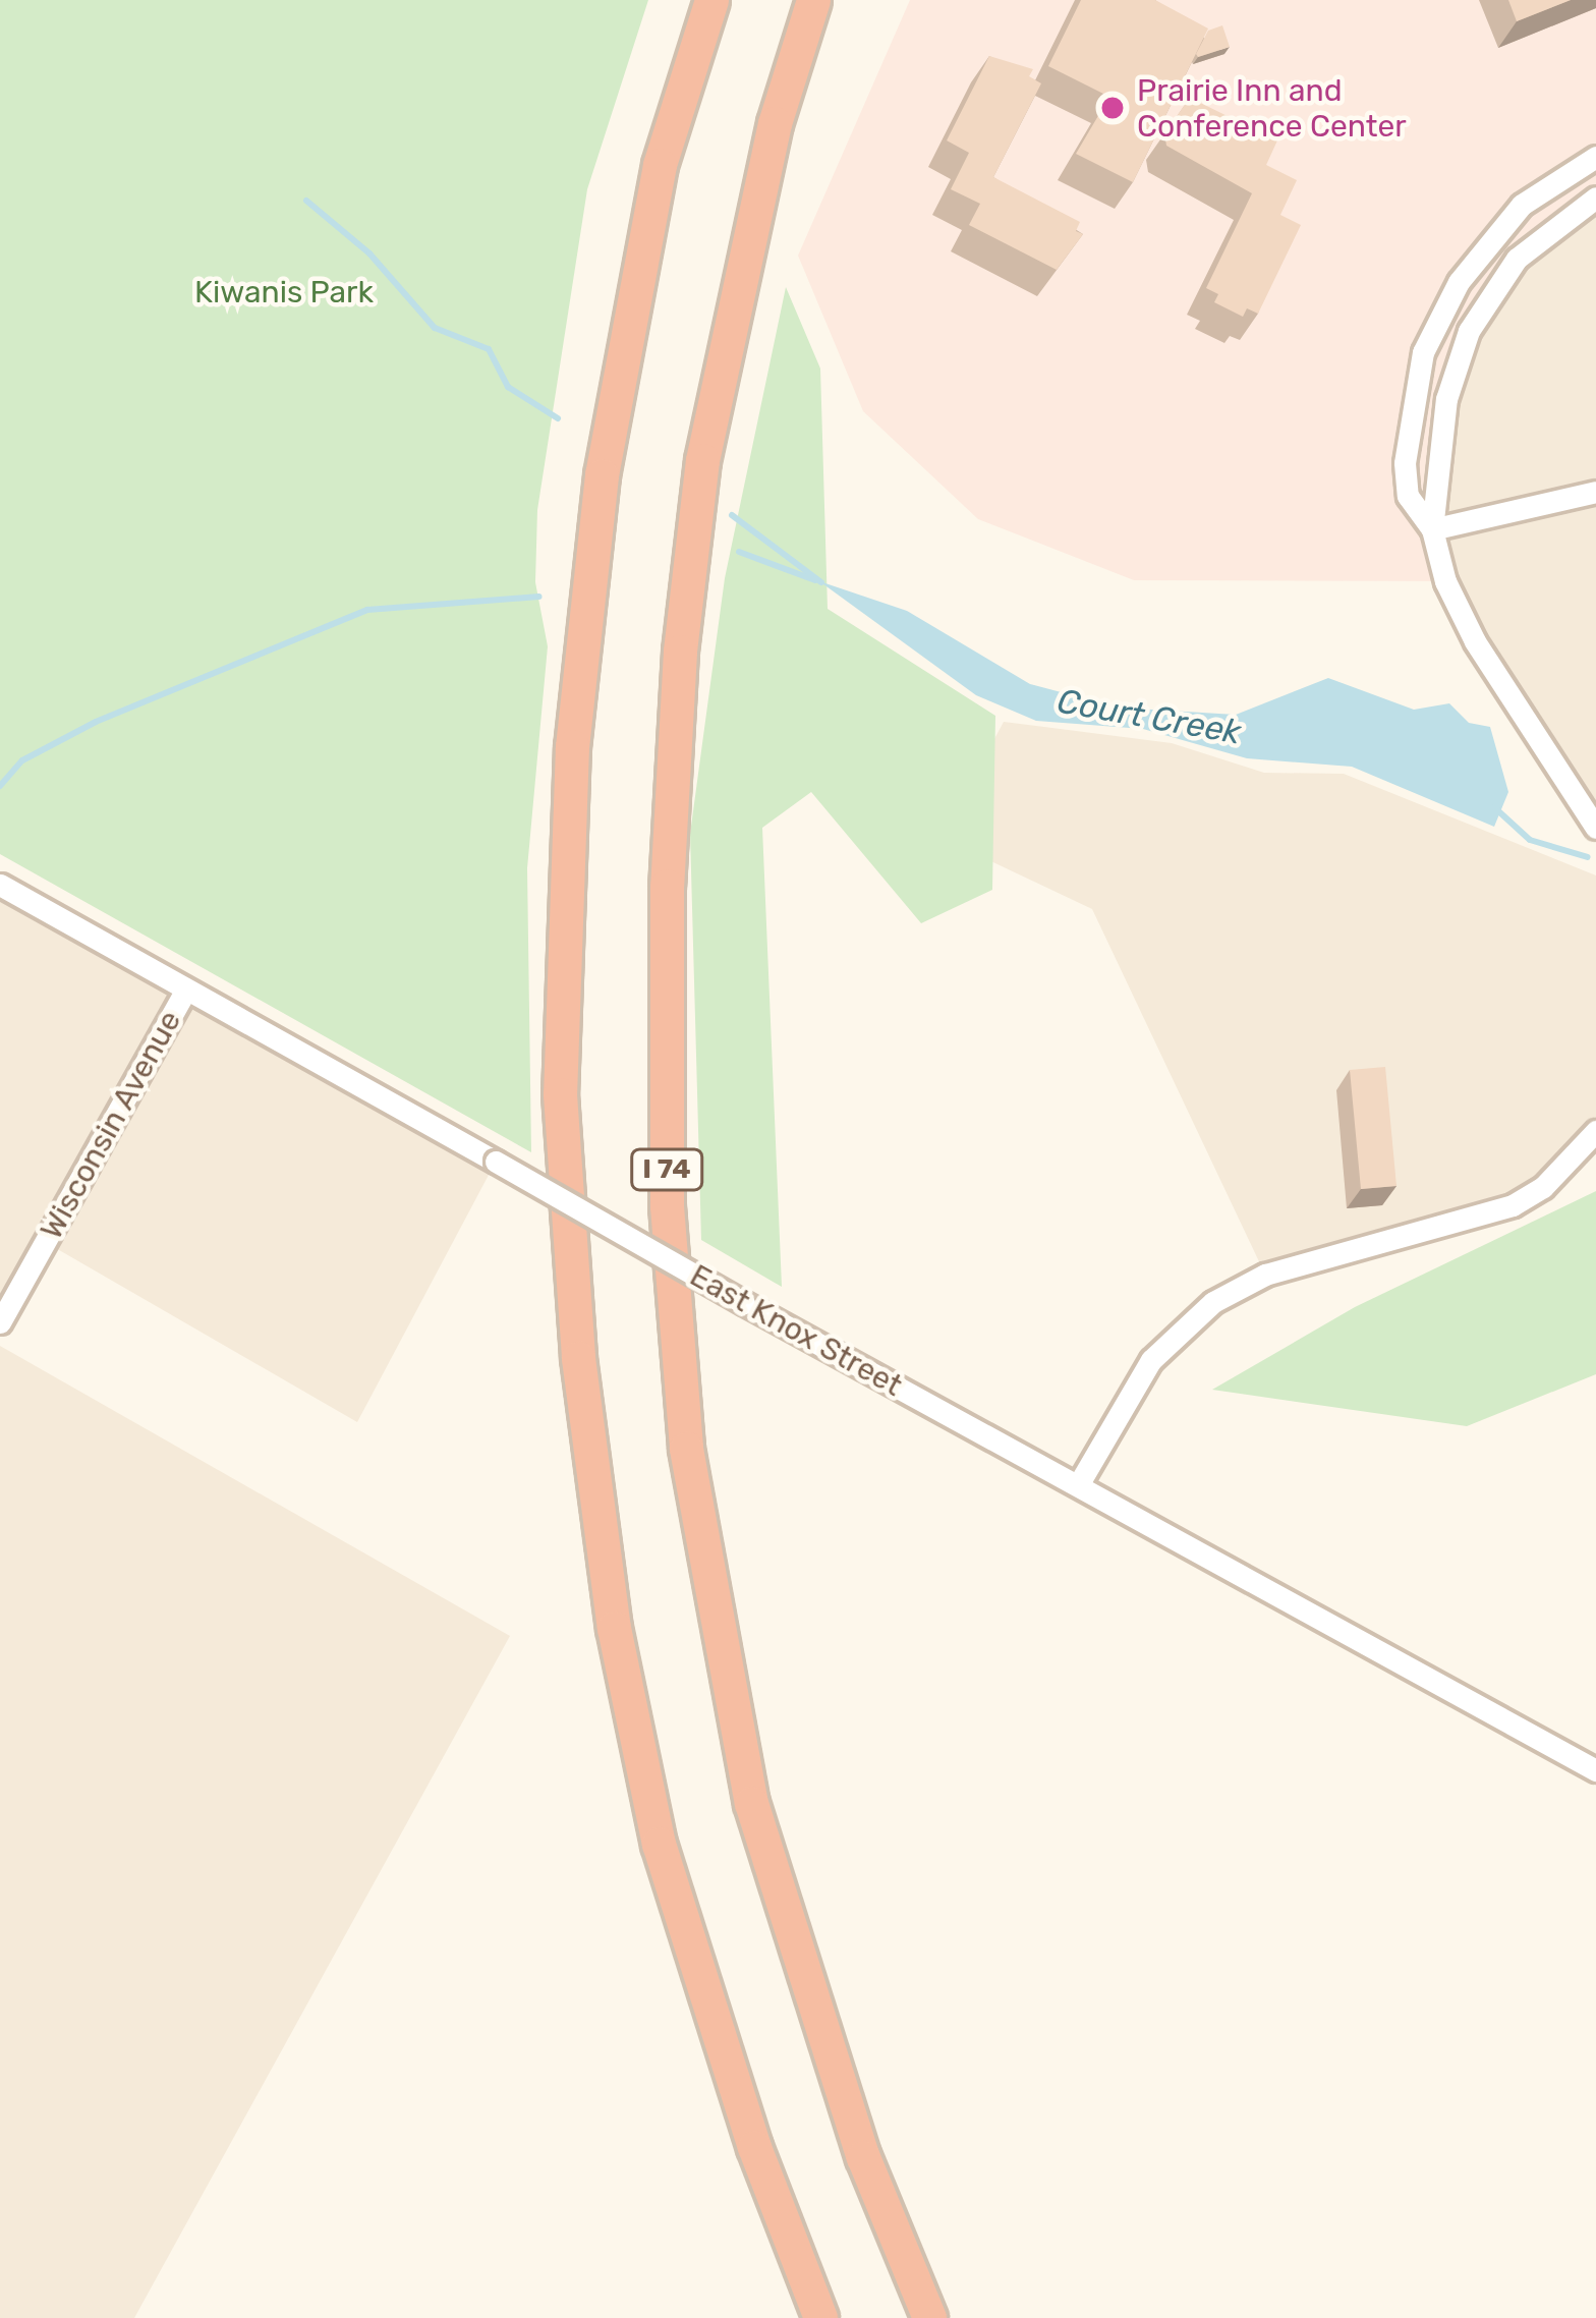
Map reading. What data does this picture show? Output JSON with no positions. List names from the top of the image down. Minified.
{"streets":{"highway":["I 74"],"street":["Wisconsin Avenue","East Knox Street"]},"crossings":[["Wisconsin Avenue","East Knox Street"]],"water":["Court Creek"],"parks":["Kiwanis Park"],"places":["Prairie Inn and Conference Center"]}
